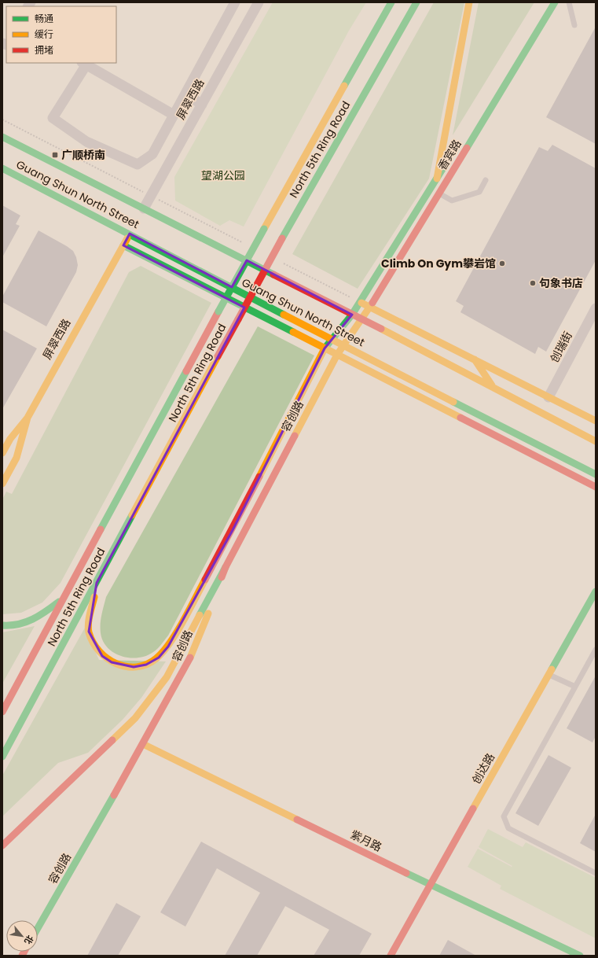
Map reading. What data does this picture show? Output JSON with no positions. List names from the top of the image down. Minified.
{"streets":{"main road":["屏翠西路","North 5th Ring Road","香宾路","Guang Shun North Street","容创路","创达路","紫月路"],"street":["创瑞街"]},"crossings":[["屏翠西路","Guang Shun North Street"],["North 5th Ring Road","香宾路"],["香宾路","Guang Shun North Street"],["香宾路","容创路"],["Guang Shun North Street","容创路"],["容创路","紫月路"],["创达路","紫月路"]],"parks":["望湖公园"],"places":{"transit":["广顺桥南"],"other":["Climb On Gym攀岩馆","句象书店"]},"legend":["畅通","缓行","拥堵"],"north":"bottom right"}
